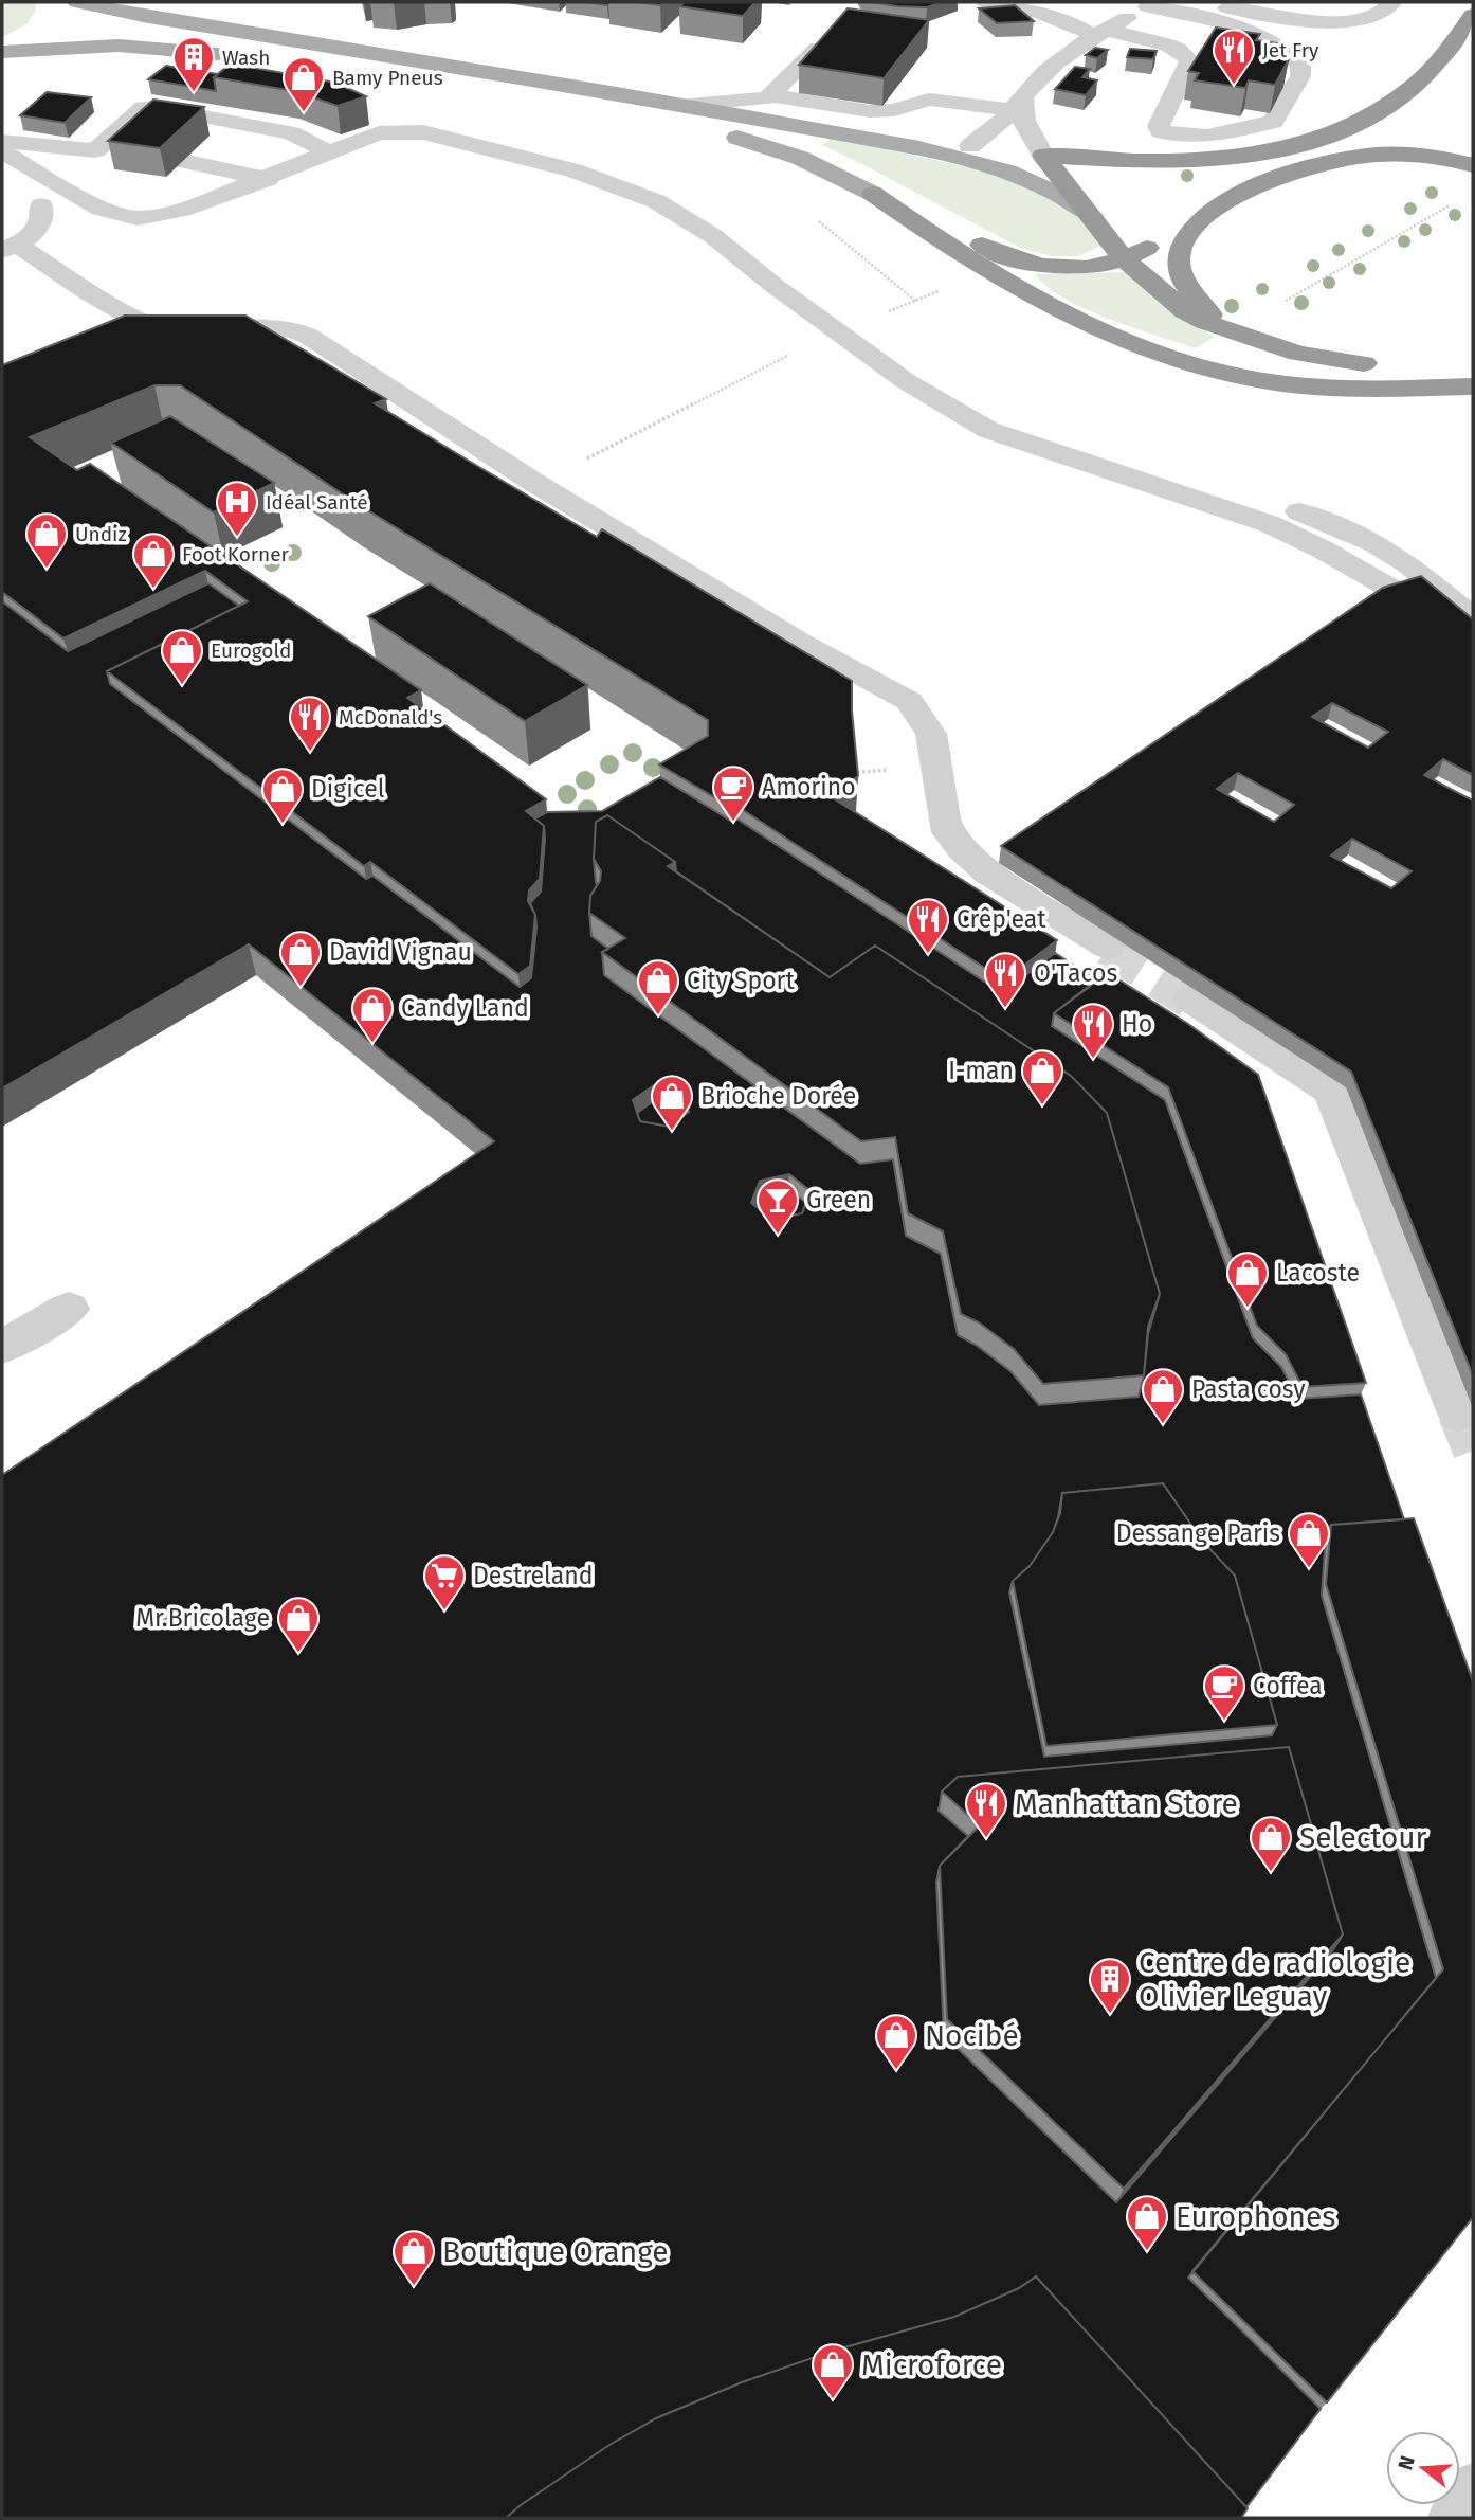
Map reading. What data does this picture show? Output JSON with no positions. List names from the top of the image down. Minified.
{"places":{"restaurant":["Jet Fry","McDonald's","Crêp'eat","O'Tacos","Ho","Manhattan Store"],"building":["Wash","Centre de radiologie Olivier Leguay"],"shop":["Bamy Pneus","Undiz","Foot Korner","Eurogold","Digicel","David Vignau","City Sport","Candy Land","I-man","Brioche Dorée","Lacoste","Pasta cosy","Dessange Paris","Mr.Bricolage","Selectour","Nocibé","Europhones","Boutique Orange","Microforce"],"hospital":["Idéal Santé"],"cafe":["Amorino","Coffea"],"bar":["Green"],"supermarket":["Destreland"]},"north":"left"}
